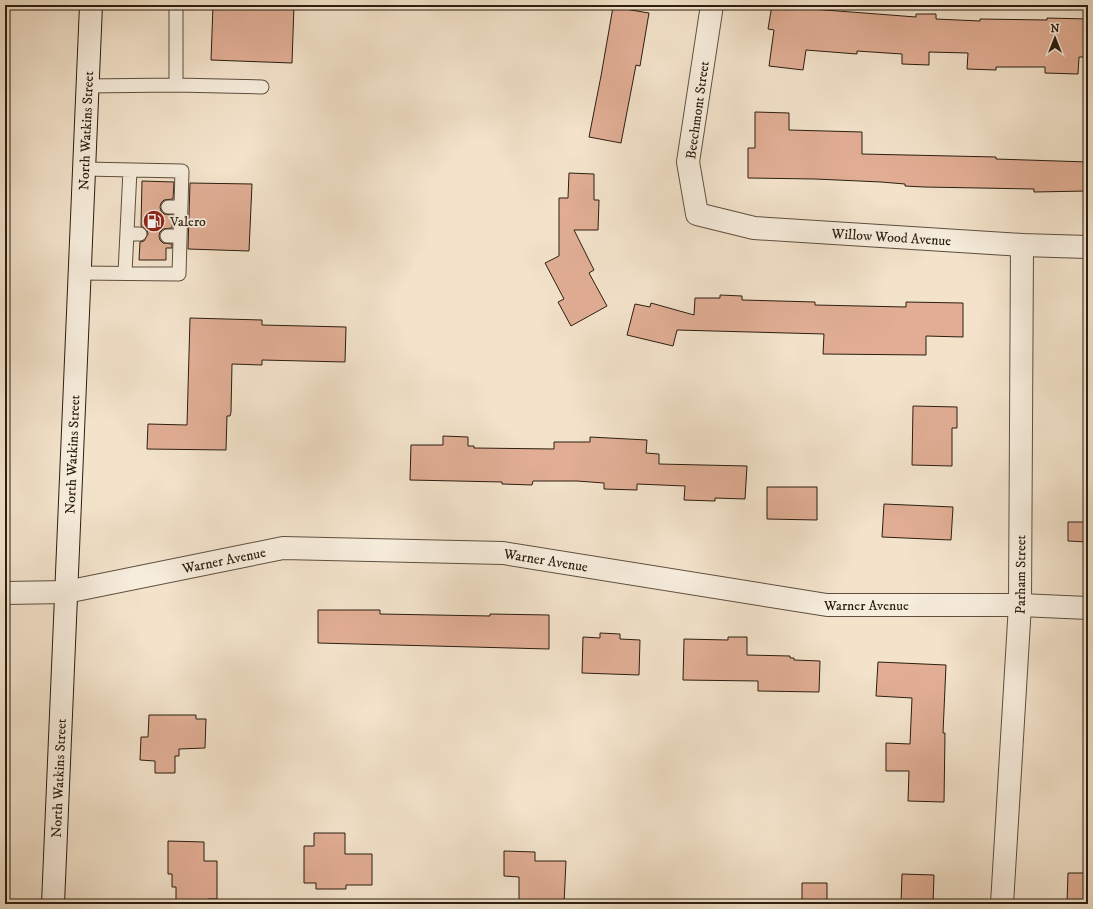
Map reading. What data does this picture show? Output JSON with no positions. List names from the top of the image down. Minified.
{"streets":{"street":["Beechmont Street","North Watkins Street","Willow Wood Avenue","Warner Avenue","Parham Street"]},"crossings":[["Beechmont Street","Willow Wood Avenue"],["North Watkins Street","Warner Avenue"],["Willow Wood Avenue","Parham Street"],["Warner Avenue","Parham Street"]],"places":{"fuel station":["Valero"]},"north":"top"}
